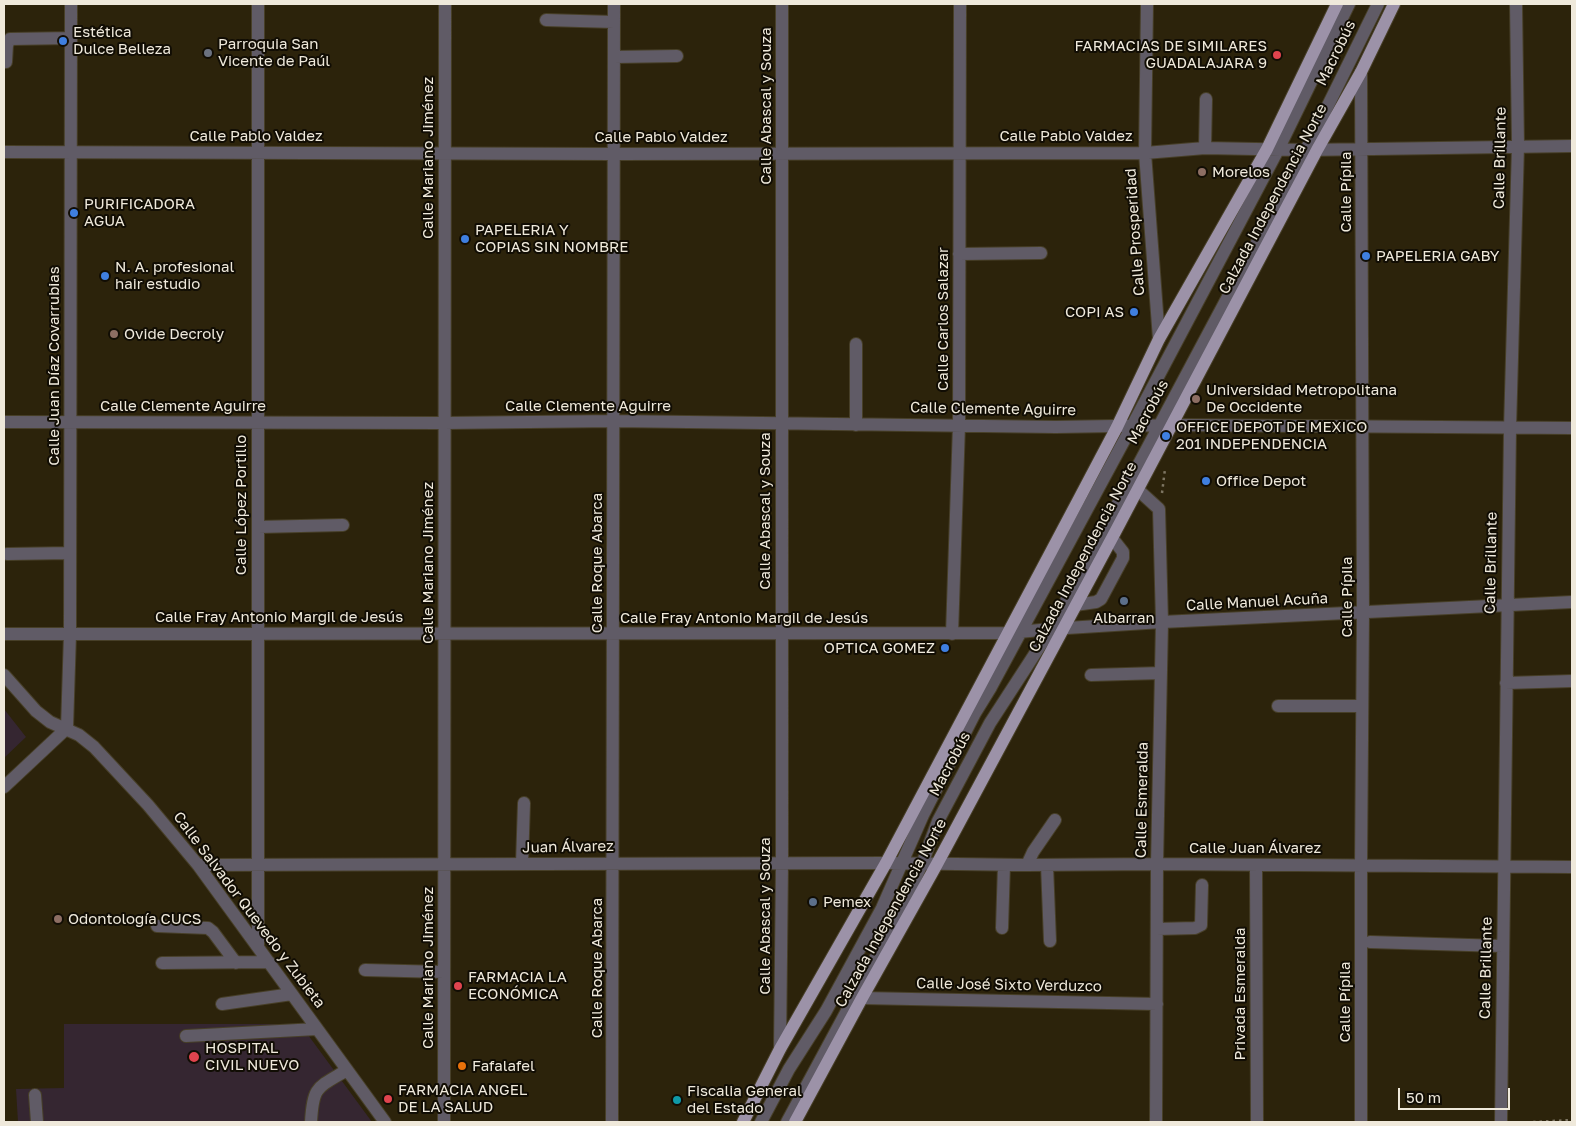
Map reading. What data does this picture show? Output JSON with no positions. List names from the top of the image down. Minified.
{"streets":{"main road":["Calzada Independencia Norte"],"street":["Macrobús","Calle Abascal y Souza","Calle Pablo Valdez","Calle Mariano Jiménez","Calle Brillante","Calle Pípila","Calle Prosperidad","Calle Carlos Salazar","Calle Juan Díaz Covarrubias","Calle Clemente Aguirre","Calle López Portillo","Calle Roque Abarca","Calle Manuel Acuña","Calle Fray Antonio Margil de Jesús","Calle Esmeralda","Juan Álvarez","Calle Juan Álvarez","Calle Salvador Quevedo y Zubieta","Calle José Sixto Verduzco","Privada Esmeralda"]},"crossings":[["Macrobús","Calle Pablo Valdez"],["Macrobús","Calzada Independencia Norte"],["Macrobús","Calle Clemente Aguirre"],["Macrobús","Calle Manuel Acuña"],["Macrobús","Calle Fray Antonio Margil de Jesús"],["Macrobús","Juan Álvarez"],["Calle Abascal y Souza","Calle Pablo Valdez"],["Calle Abascal y Souza","Calzada Independencia Norte"],["Calle Abascal y Souza","Calle Clemente Aguirre"],["Calle Abascal y Souza","Calle Fray Antonio Margil de Jesús"],["Calle Abascal y Souza","Juan Álvarez"],["Calle Pablo Valdez","Calle Mariano Jiménez"],["Calle Pablo Valdez","Calle Brillante"],["Calle Pablo Valdez","Calle Pípila"],["Calle Pablo Valdez","Calzada Independencia Norte"],["Calle Pablo Valdez","Calle Prosperidad"],["Calle Pablo Valdez","Calle Carlos Salazar"],["Calle Pablo Valdez","Calle Juan Díaz Covarrubias"],["Calle Pablo Valdez","Calle López Portillo"],["Calle Pablo Valdez","Calle Roque Abarca"],["Calle Mariano Jiménez","Calle Clemente Aguirre"],["Calle Mariano Jiménez","Calle Fray Antonio Margil de Jesús"],["Calle Mariano Jiménez","Juan Álvarez"],["Calle Brillante","Calle Clemente Aguirre"],["Calle Brillante","Calle Manuel Acuña"],["Calle Brillante","Calle Juan Álvarez"],["Calle Pípila","Calzada Independencia Norte"],["Calle Pípila","Calle Clemente Aguirre"],["Calle Pípila","Calle Manuel Acuña"],["Calle Pípila","Calle Juan Álvarez"],["Calzada Independencia Norte","Calle Prosperidad"],["Calzada Independencia Norte","Calle Clemente Aguirre"],["Calzada Independencia Norte","Calle Manuel Acuña"],["Calzada Independencia Norte","Calle Fray Antonio Margil de Jesús"],["Calzada Independencia Norte","Calle Esmeralda"],["Calzada Independencia Norte","Juan Álvarez"],["Calzada Independencia Norte","Calle Juan Álvarez"],["Calzada Independencia Norte","Calle José Sixto Verduzco"],["Calle Carlos Salazar","Calle Clemente Aguirre"],["Calle Carlos Salazar","Calle Fray Antonio Margil de Jesús"],["Calle Juan Díaz Covarrubias","Calle Clemente Aguirre"],["Calle Juan Díaz Covarrubias","Calle Fray Antonio Margil de Jesús"],["Calle Juan Díaz Covarrubias","Calle Salvador Quevedo y Zubieta"],["Calle Clemente Aguirre","Calle López Portillo"],["Calle Clemente Aguirre","Calle Roque Abarca"],["Calle López Portillo","Calle Fray Antonio Margil de Jesús"],["Calle López Portillo","Juan Álvarez"],["Calle López Portillo","Calle Salvador Quevedo y Zubieta"],["Calle Roque Abarca","Calle Fray Antonio Margil de Jesús"],["Calle Roque Abarca","Juan Álvarez"],["Calle Manuel Acuña","Calle Fray Antonio Margil de Jesús"],["Calle Manuel Acuña","Calle Esmeralda"],["Calle Esmeralda","Calle Juan Álvarez"],["Calle Esmeralda","Calle José Sixto Verduzco"],["Juan Álvarez","Calle Juan Álvarez"],["Juan Álvarez","Calle Salvador Quevedo y Zubieta"],["Calle Juan Álvarez","Privada Esmeralda"]],"places":["Estética Dulce Belleza","Parroquia San Vicente de Paúl","FARMACIAS DE SIMILARES GUADALAJARA 9","Morelos","PURIFICADORA AGUA","PAPELERIA Y COPIAS SIN NOMBRE","PAPELERIA GABY","N. A. profesional hair estudio","COPI AS","Ovide Decroly","Universidad Metropolitana De Occidente","OFFICE DEPOT DE MEXICO 201 INDEPENDENCIA","Office Depot","Albarran","OPTICA GOMEZ","Pemex","Odontología CUCS","FARMACIA LA ECONÓMICA","HOSPITAL CIVIL NUEVO","Fafalafel","FARMACIA ANGEL DE LA SALUD","Fiscalia General del Estado"],"scale_bar":"50 m"}
